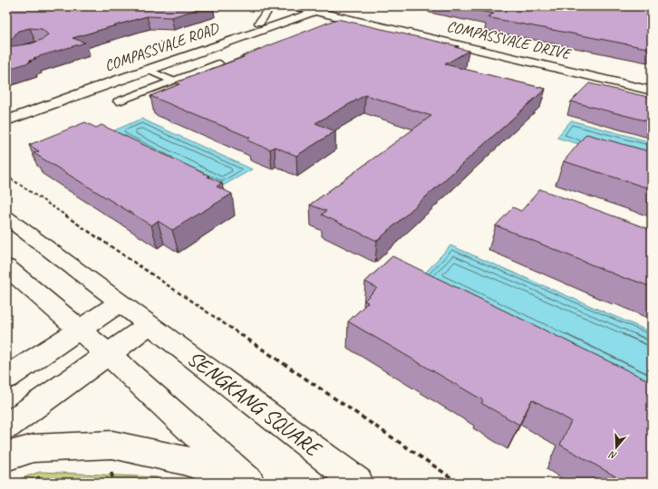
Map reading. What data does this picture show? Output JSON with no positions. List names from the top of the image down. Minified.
{"streets":{"street":["COMPASSVALE DRIVE","COMPASSVALE ROAD","SENGKANG SQUARE"]},"crossings":[["COMPASSVALE DRIVE","COMPASSVALE ROAD"]],"north":"bottom"}
